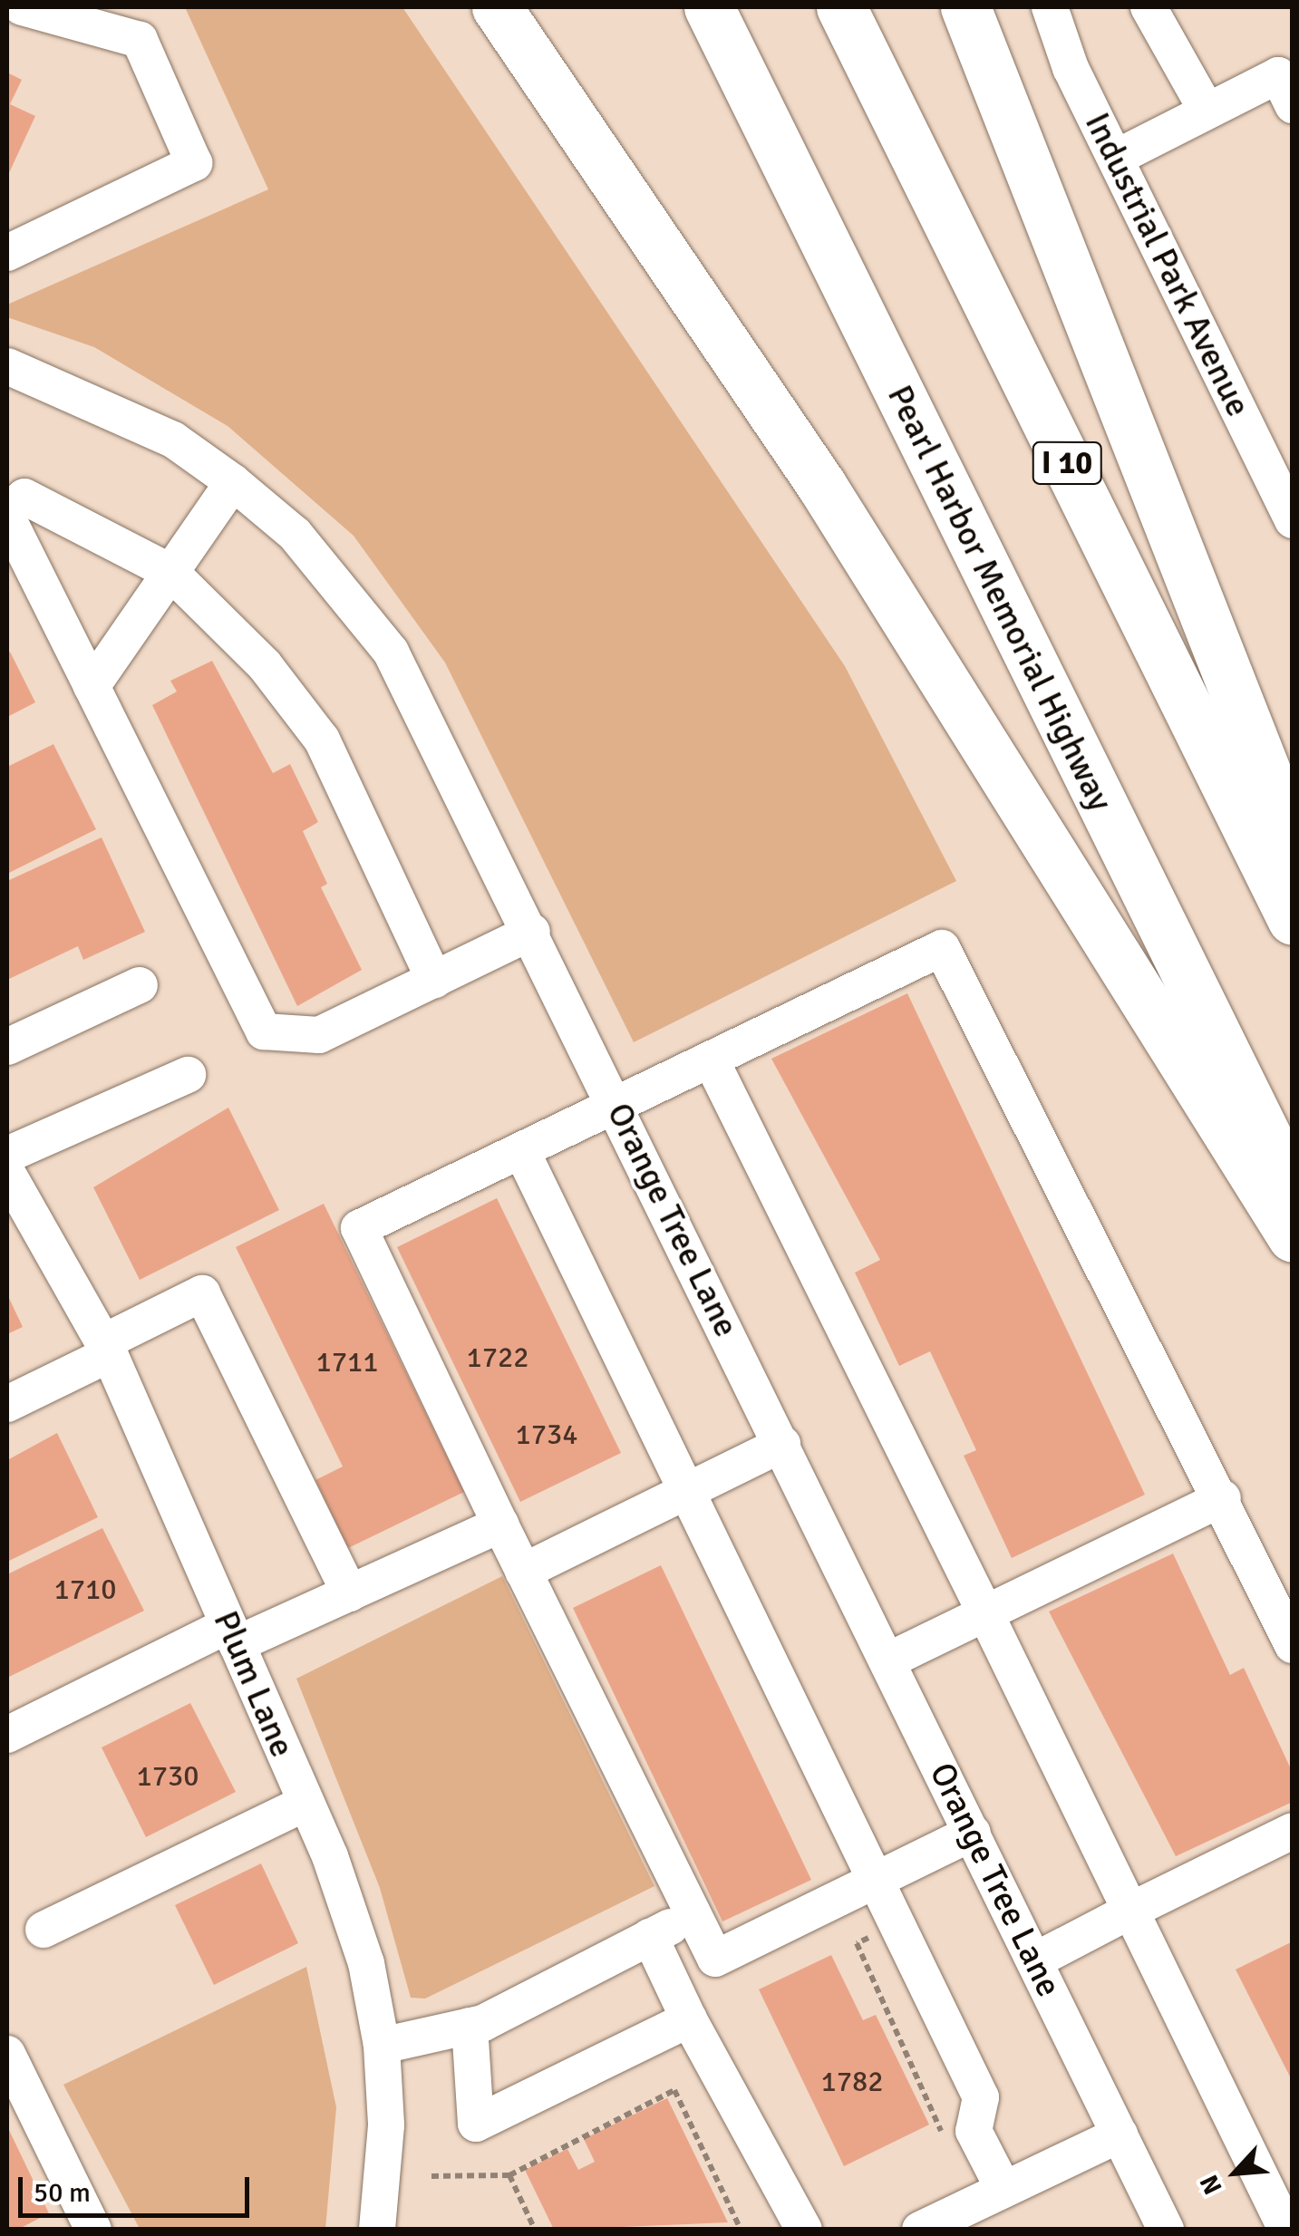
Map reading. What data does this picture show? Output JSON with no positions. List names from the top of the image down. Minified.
{"streets":{"highway":["I 10","Pearl Harbor Memorial Highway"],"street":["Industrial Park Avenue","Orange Tree Lane","Plum Lane"]},"house_numbers":["1722","1711","1734","1710","1730","1782"],"scale_bar":"50 m","north":"bottom left"}
